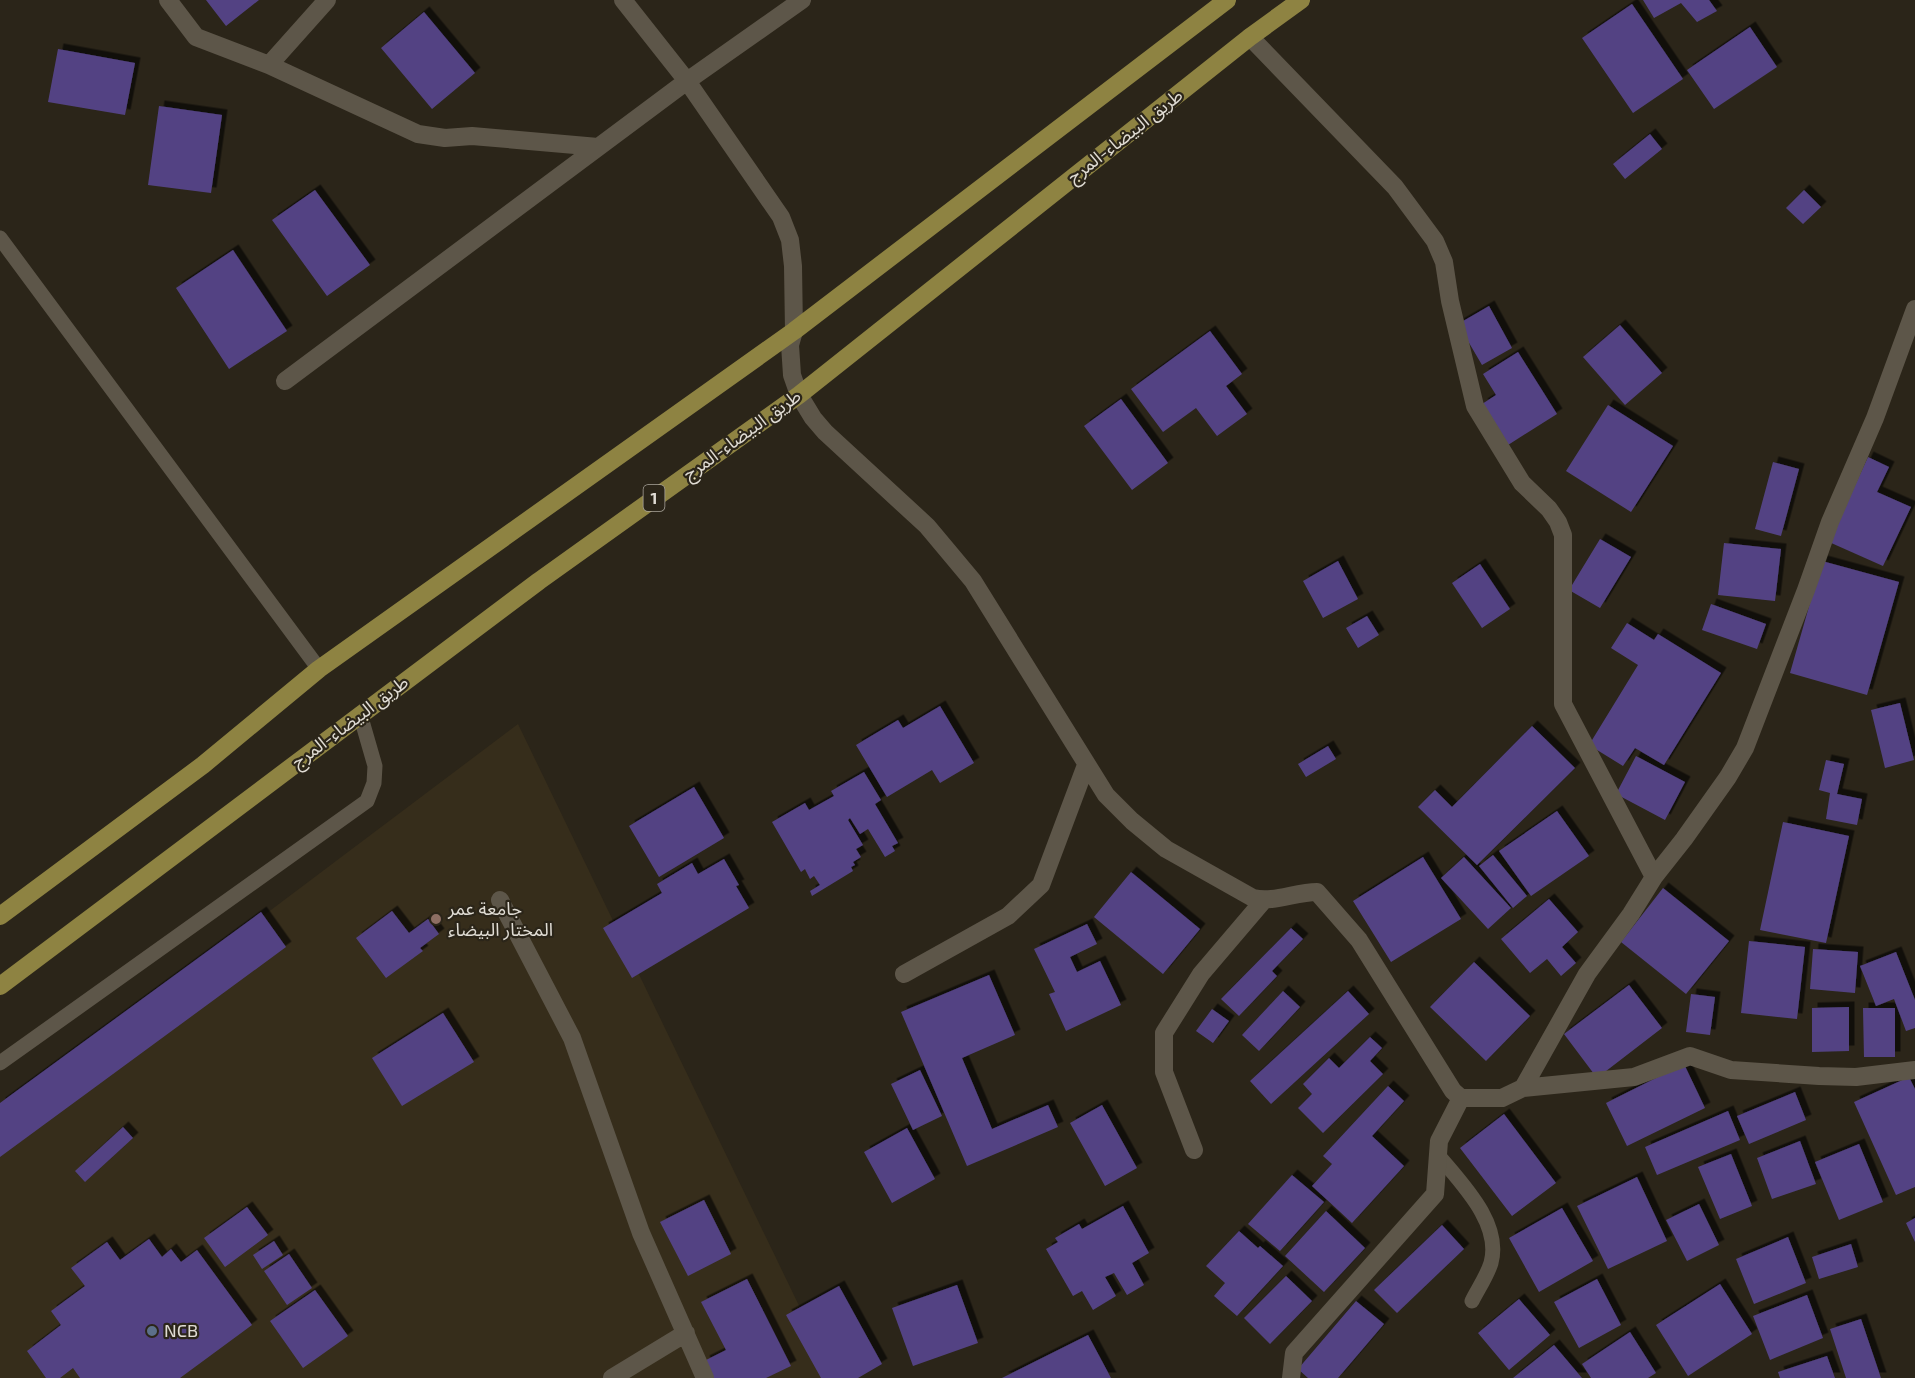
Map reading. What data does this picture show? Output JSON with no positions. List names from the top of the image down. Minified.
{"streets":{"highway":["طريق البيضاء-المرج","1"]},"places":["جامعة عمر المختار البيضاء","NCB"]}
